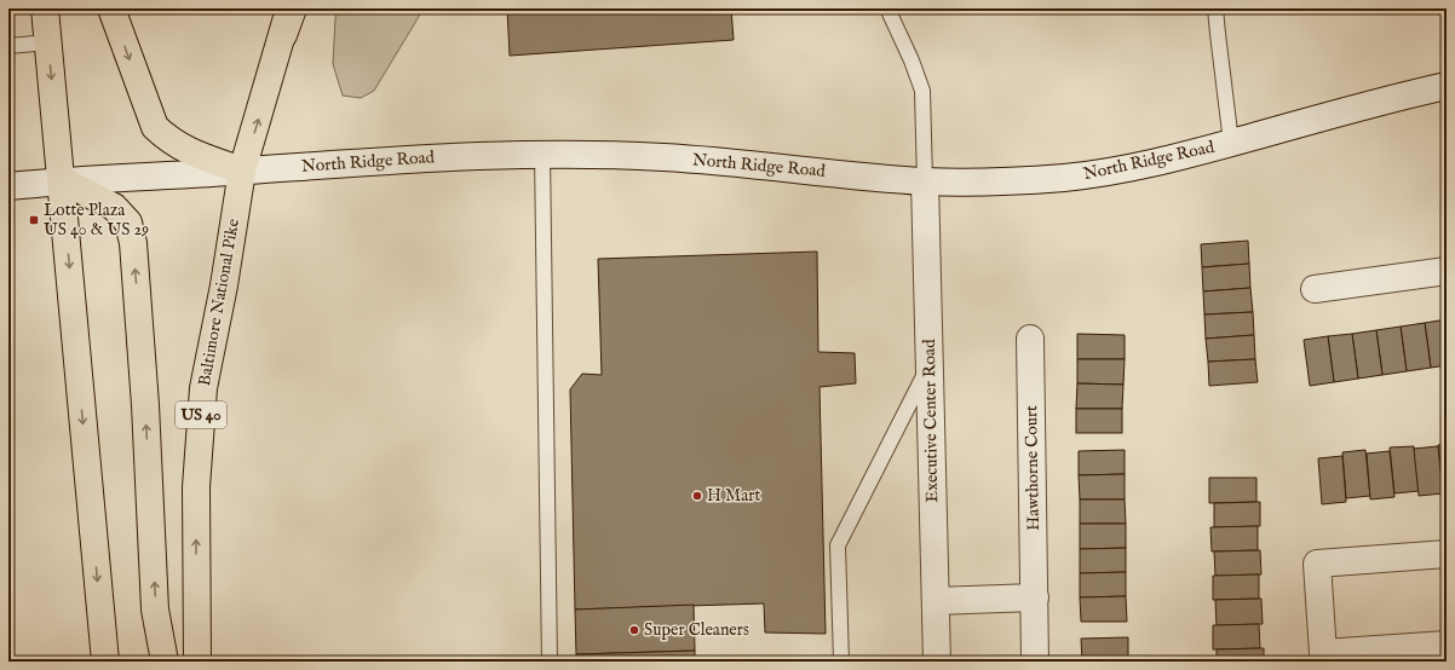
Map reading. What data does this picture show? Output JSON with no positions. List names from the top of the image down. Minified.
{"streets":{"main road":["Baltimore National Pike","US 40"],"street":["North Ridge Road","Executive Center Road","Hawthorne Court"]},"crossings":[["North Ridge Road","Baltimore National Pike"],["North Ridge Road","Executive Center Road"]],"places":{"transit":["Lotte Plaza US 40 & US 29"],"other":["H Mart","Super Cleaners"]}}
